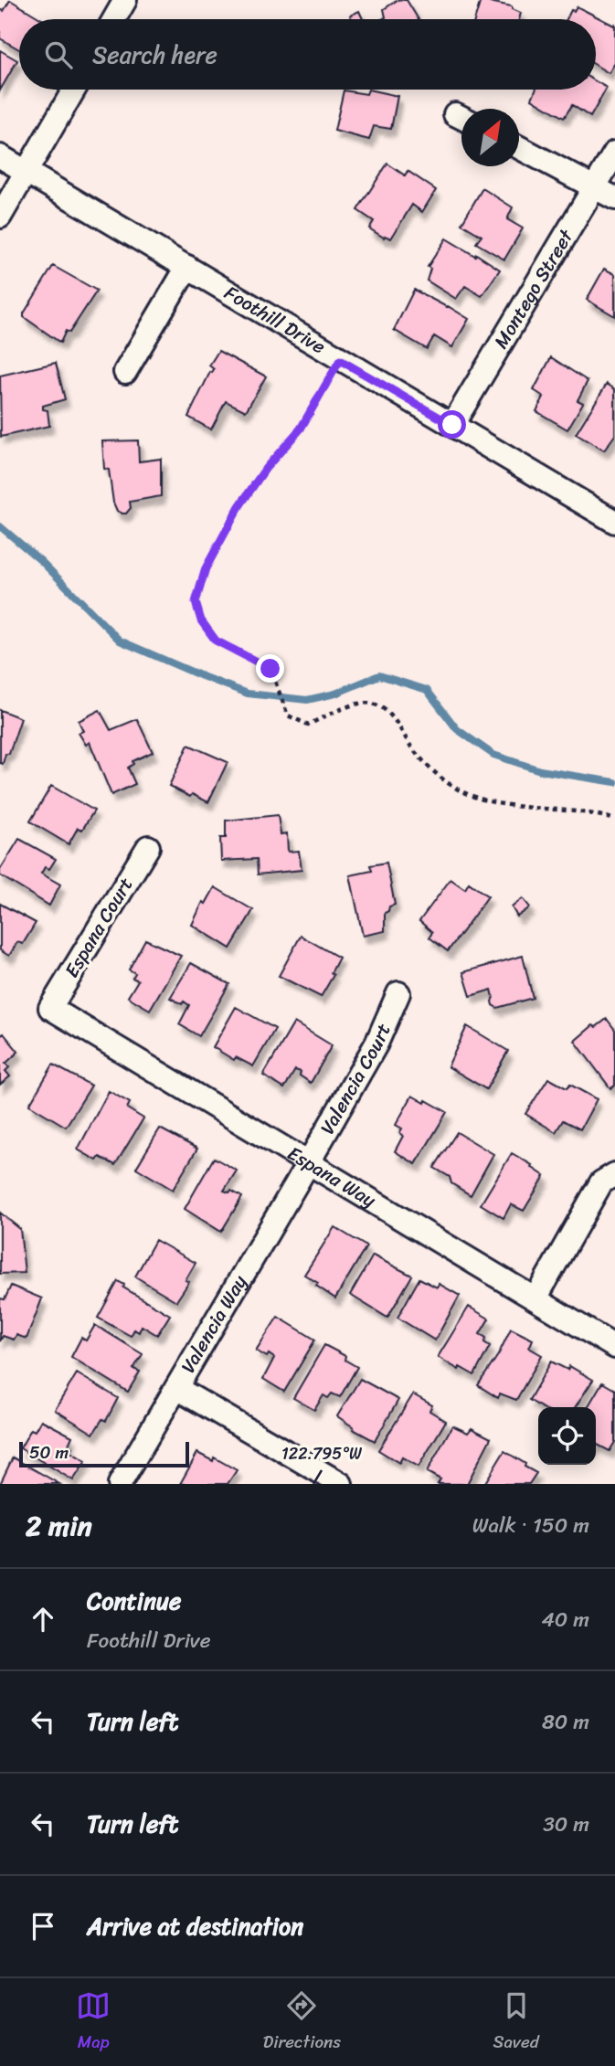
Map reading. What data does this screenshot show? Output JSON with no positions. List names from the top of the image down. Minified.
{"streets":{"street":["Montego Street","Foothill Drive","Espana Court","Valencia Court","Espana Way","Valencia Way"]},"crossings":[["Montego Street","Foothill Drive"],["Espana Court","Espana Way"],["Valencia Court","Espana Way"],["Valencia Court","Valencia Way"],["Espana Way","Valencia Way"]],"scale_bar":"50 m","north":"top right","page":{"search":"Search here","scale":"50 m","heading":["2 min","Walk · 150 m"],"list":[["Continue","Foothill Drive","40 m"],["Turn left","80 m"],["Turn left","30 m"],"Arrive at destination"],"nav":["Map","Directions","Saved"]},"coordinates":["122.795°W"]}
